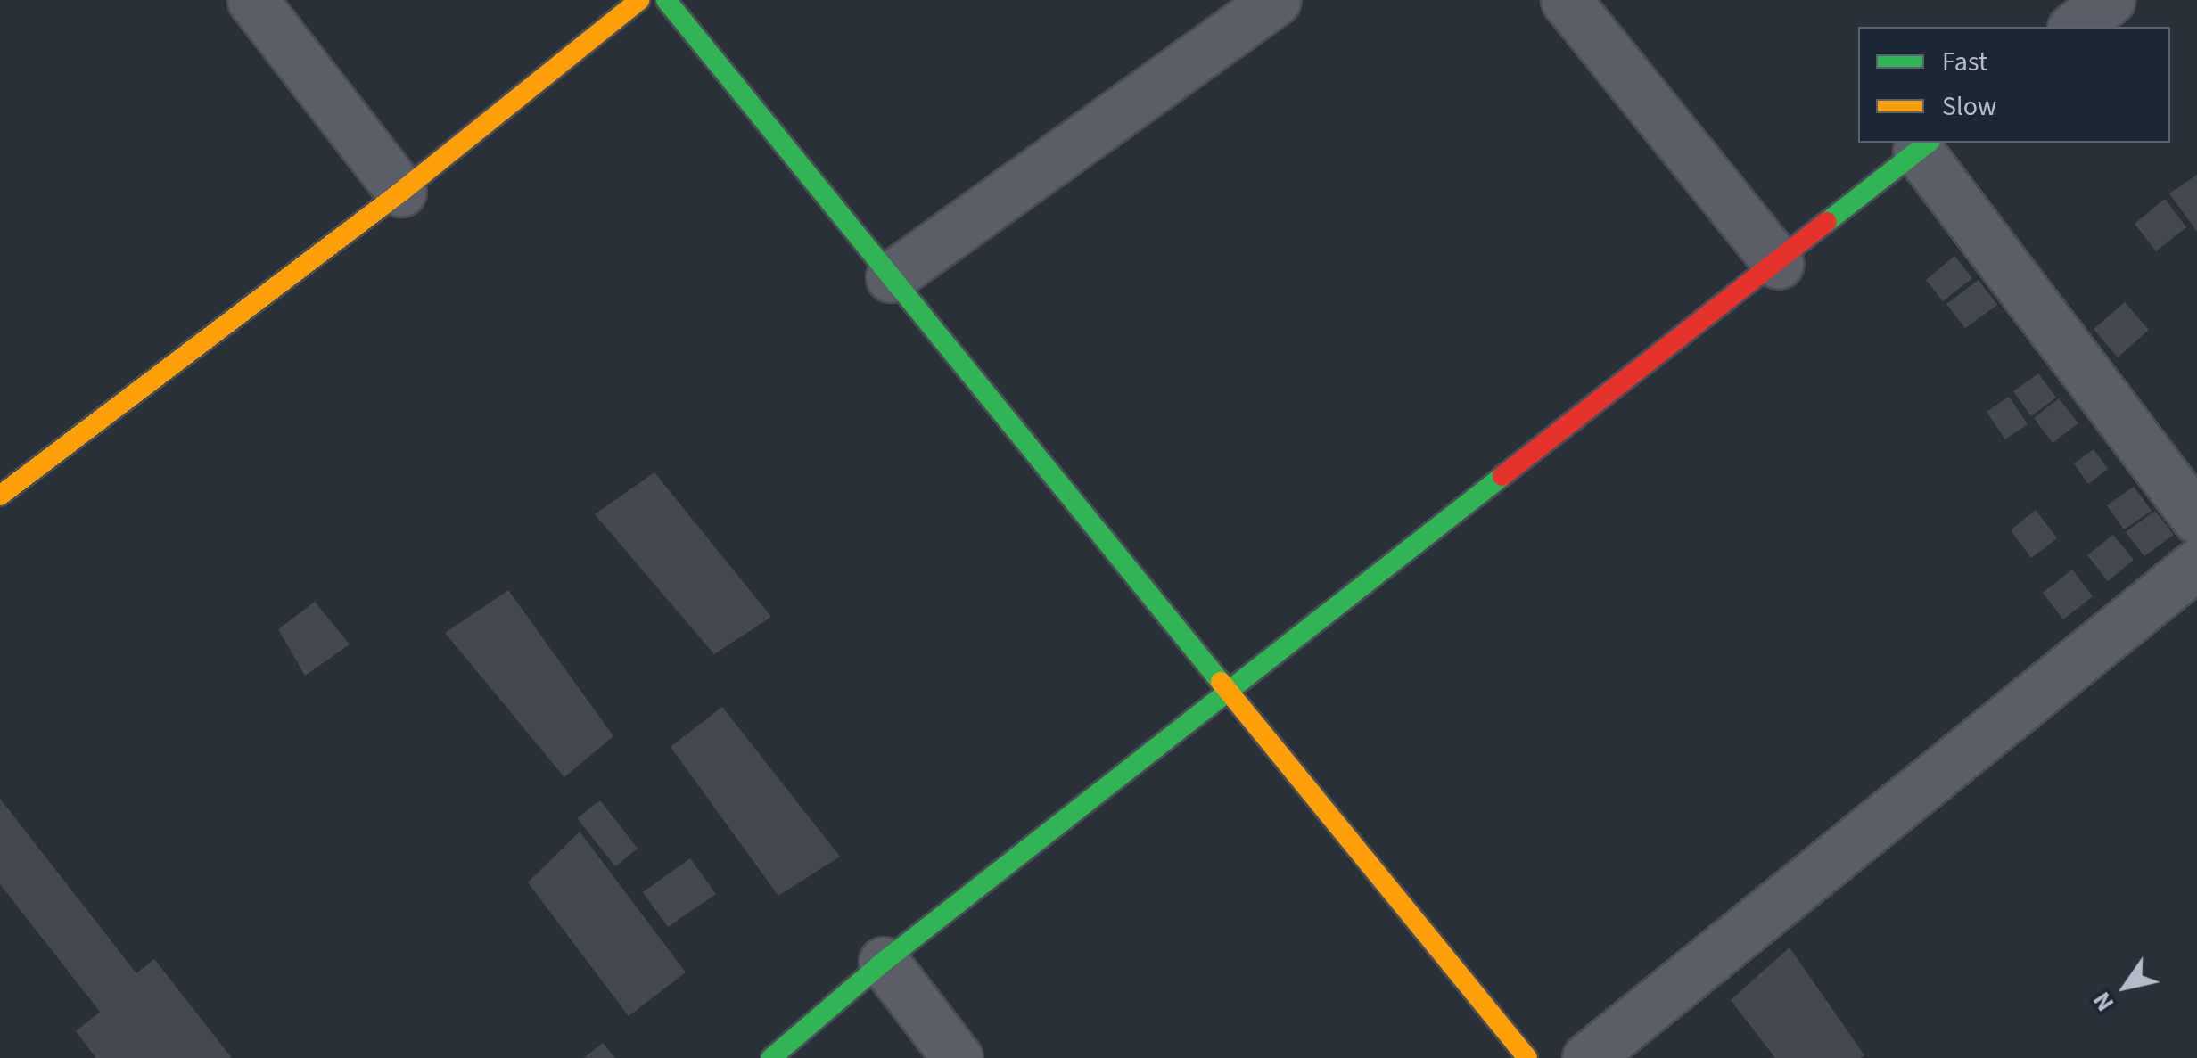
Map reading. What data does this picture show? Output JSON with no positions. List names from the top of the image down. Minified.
{"legend":["Fast","Slow"],"north":"bottom left"}
